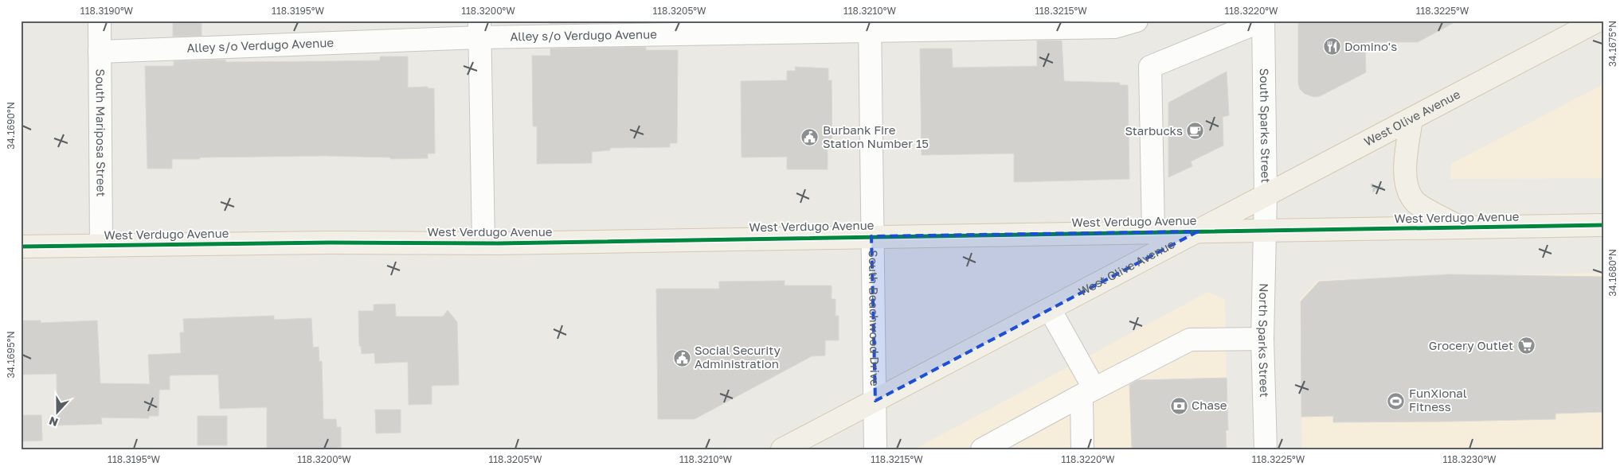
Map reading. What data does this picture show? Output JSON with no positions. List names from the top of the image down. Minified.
{"streets":{"main road":["West Olive Avenue","West Verdugo Avenue"],"street":["Alley s/o Verdugo Avenue","South Sparks Street","South Mariposa Street","South Beachwood Drive","North Sparks Street"]},"crossings":[["Alley s/o Verdugo Avenue","South Mariposa Street"],["Alley s/o Verdugo Avenue","South Beachwood Drive"],["West Olive Avenue","South Sparks Street"],["West Olive Avenue","West Verdugo Avenue"],["West Olive Avenue","South Beachwood Drive"],["South Sparks Street","West Verdugo Avenue"],["South Sparks Street","North Sparks Street"],["South Mariposa Street","West Verdugo Avenue"],["West Verdugo Avenue","South Beachwood Drive"],["West Verdugo Avenue","North Sparks Street"]],"places":{"restaurant":["Domino's"],"cafe":["Starbucks"],"public building":["Burbank Fire Station Number 15","Social Security Administration"],"supermarket":["Grocery Outlet"],"sports":["FunXional Fitness"],"bank":["Chase"]},"north":"bottom","coordinates":["118.3190°W","118.3195°W","118.3200°W","118.3205°W","118.3210°W","118.3215°W","118.3220°W","118.3225°W","34.1675°N","34.1690°N","34.1680°N","34.1695°N","118.3230°W"]}
